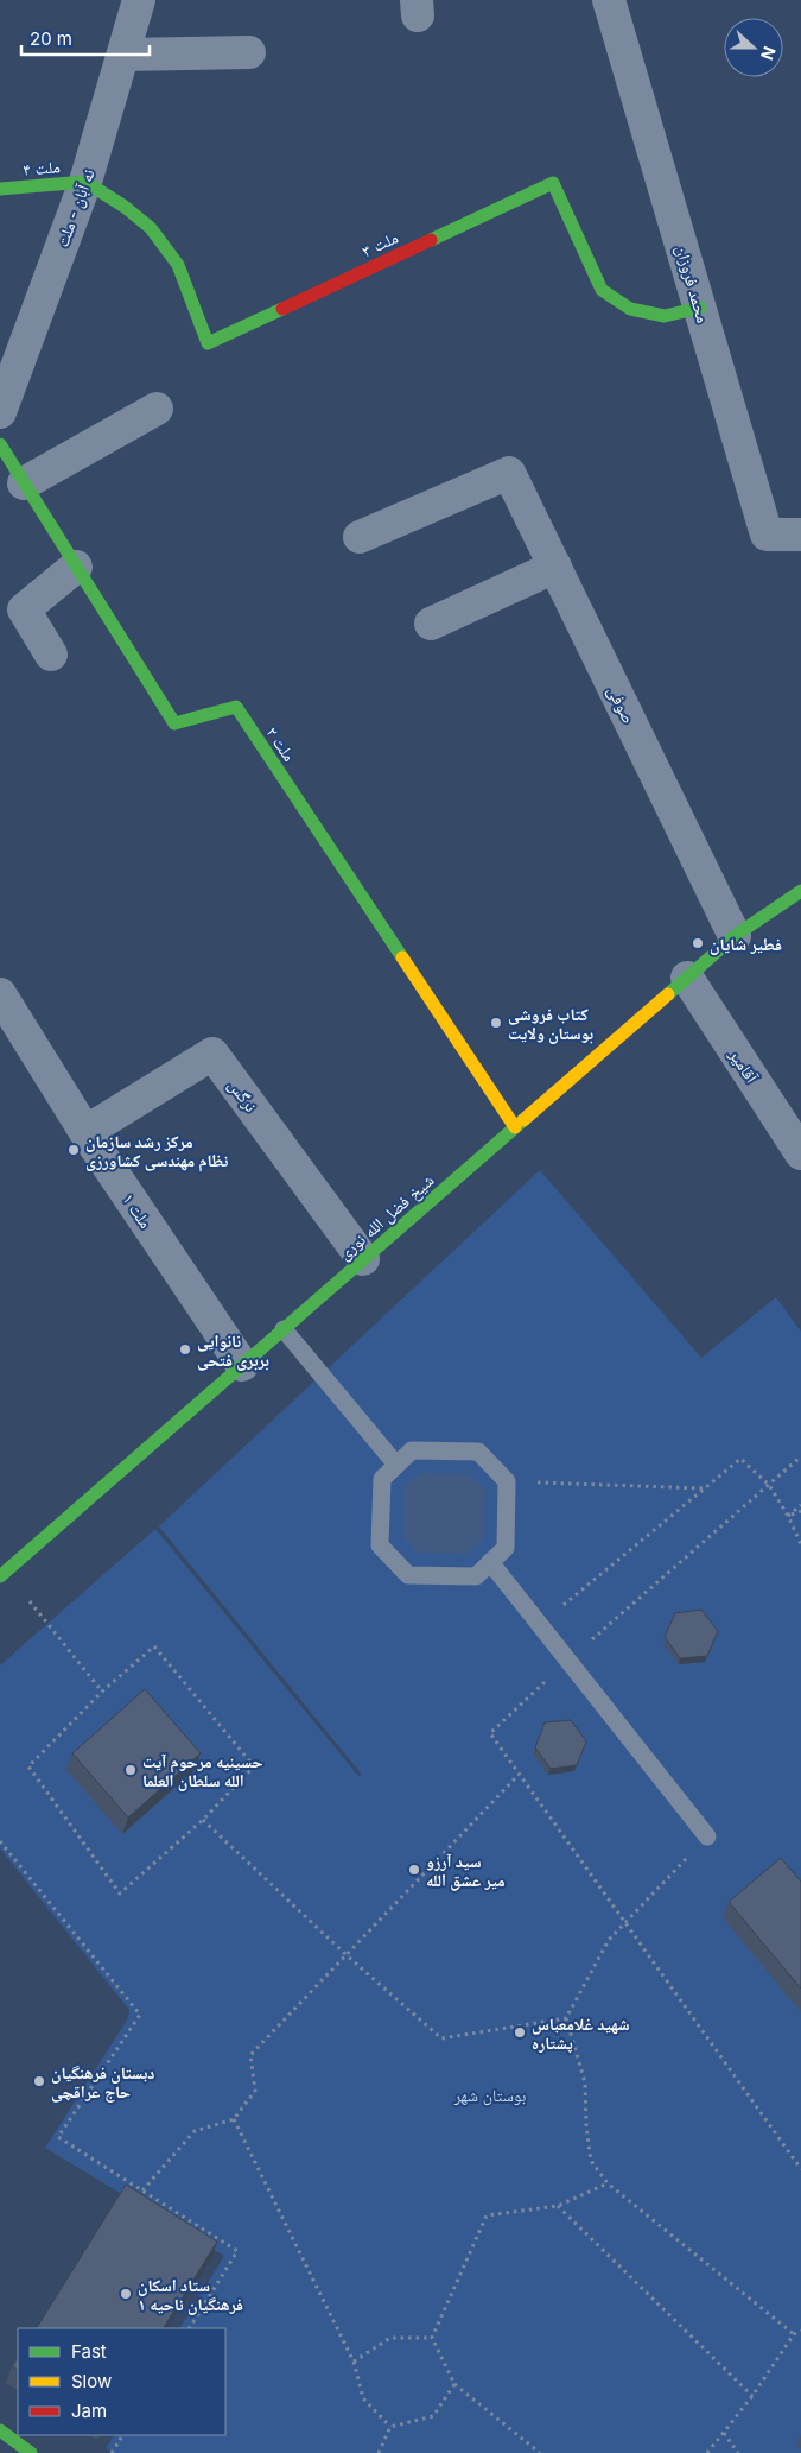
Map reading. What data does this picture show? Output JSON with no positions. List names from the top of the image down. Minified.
{"streets":{"street":["ملت ۴","نه آبان - ملت","ملت ۳","محمد فروزان","صوفی","ملت ۲","آقامیر","نرگس","ملت ۱","شیخ فضل الله نوری"]},"crossings":[["ملت ۴","نه آبان - ملت"],["ملت ۴","ملت ۳"],["نه آبان - ملت","ملت ۳"],["ملت ۳","محمد فروزان"],["صوفی","شیخ فضل الله نوری"],["ملت ۲","شیخ فضل الله نوری"],["آقامیر","شیخ فضل الله نوری"],["نرگس","ملت ۱"],["نرگس","شیخ فضل الله نوری"],["ملت ۱","شیخ فضل الله نوری"]],"parks":["بوستان شهر"],"places":["فطیر شایان","کتاب فروشی بوستان ولایت","مرکز رشد سازمان نظام مهندسی کشاورزی","نانوایی بربری فتحی","حسینیه مرحوم آیت الله سلطان العلما","سید آرزو میر عشق الله","شهید غلامعباس پشتاره","دبستان فرهنگیان حاج عراقچی","ستاد اسکان فرهنگیان ناحیه ۱"],"legend":["Fast","Slow","Jam"],"scale_bar":"20 m","north":"right"}
